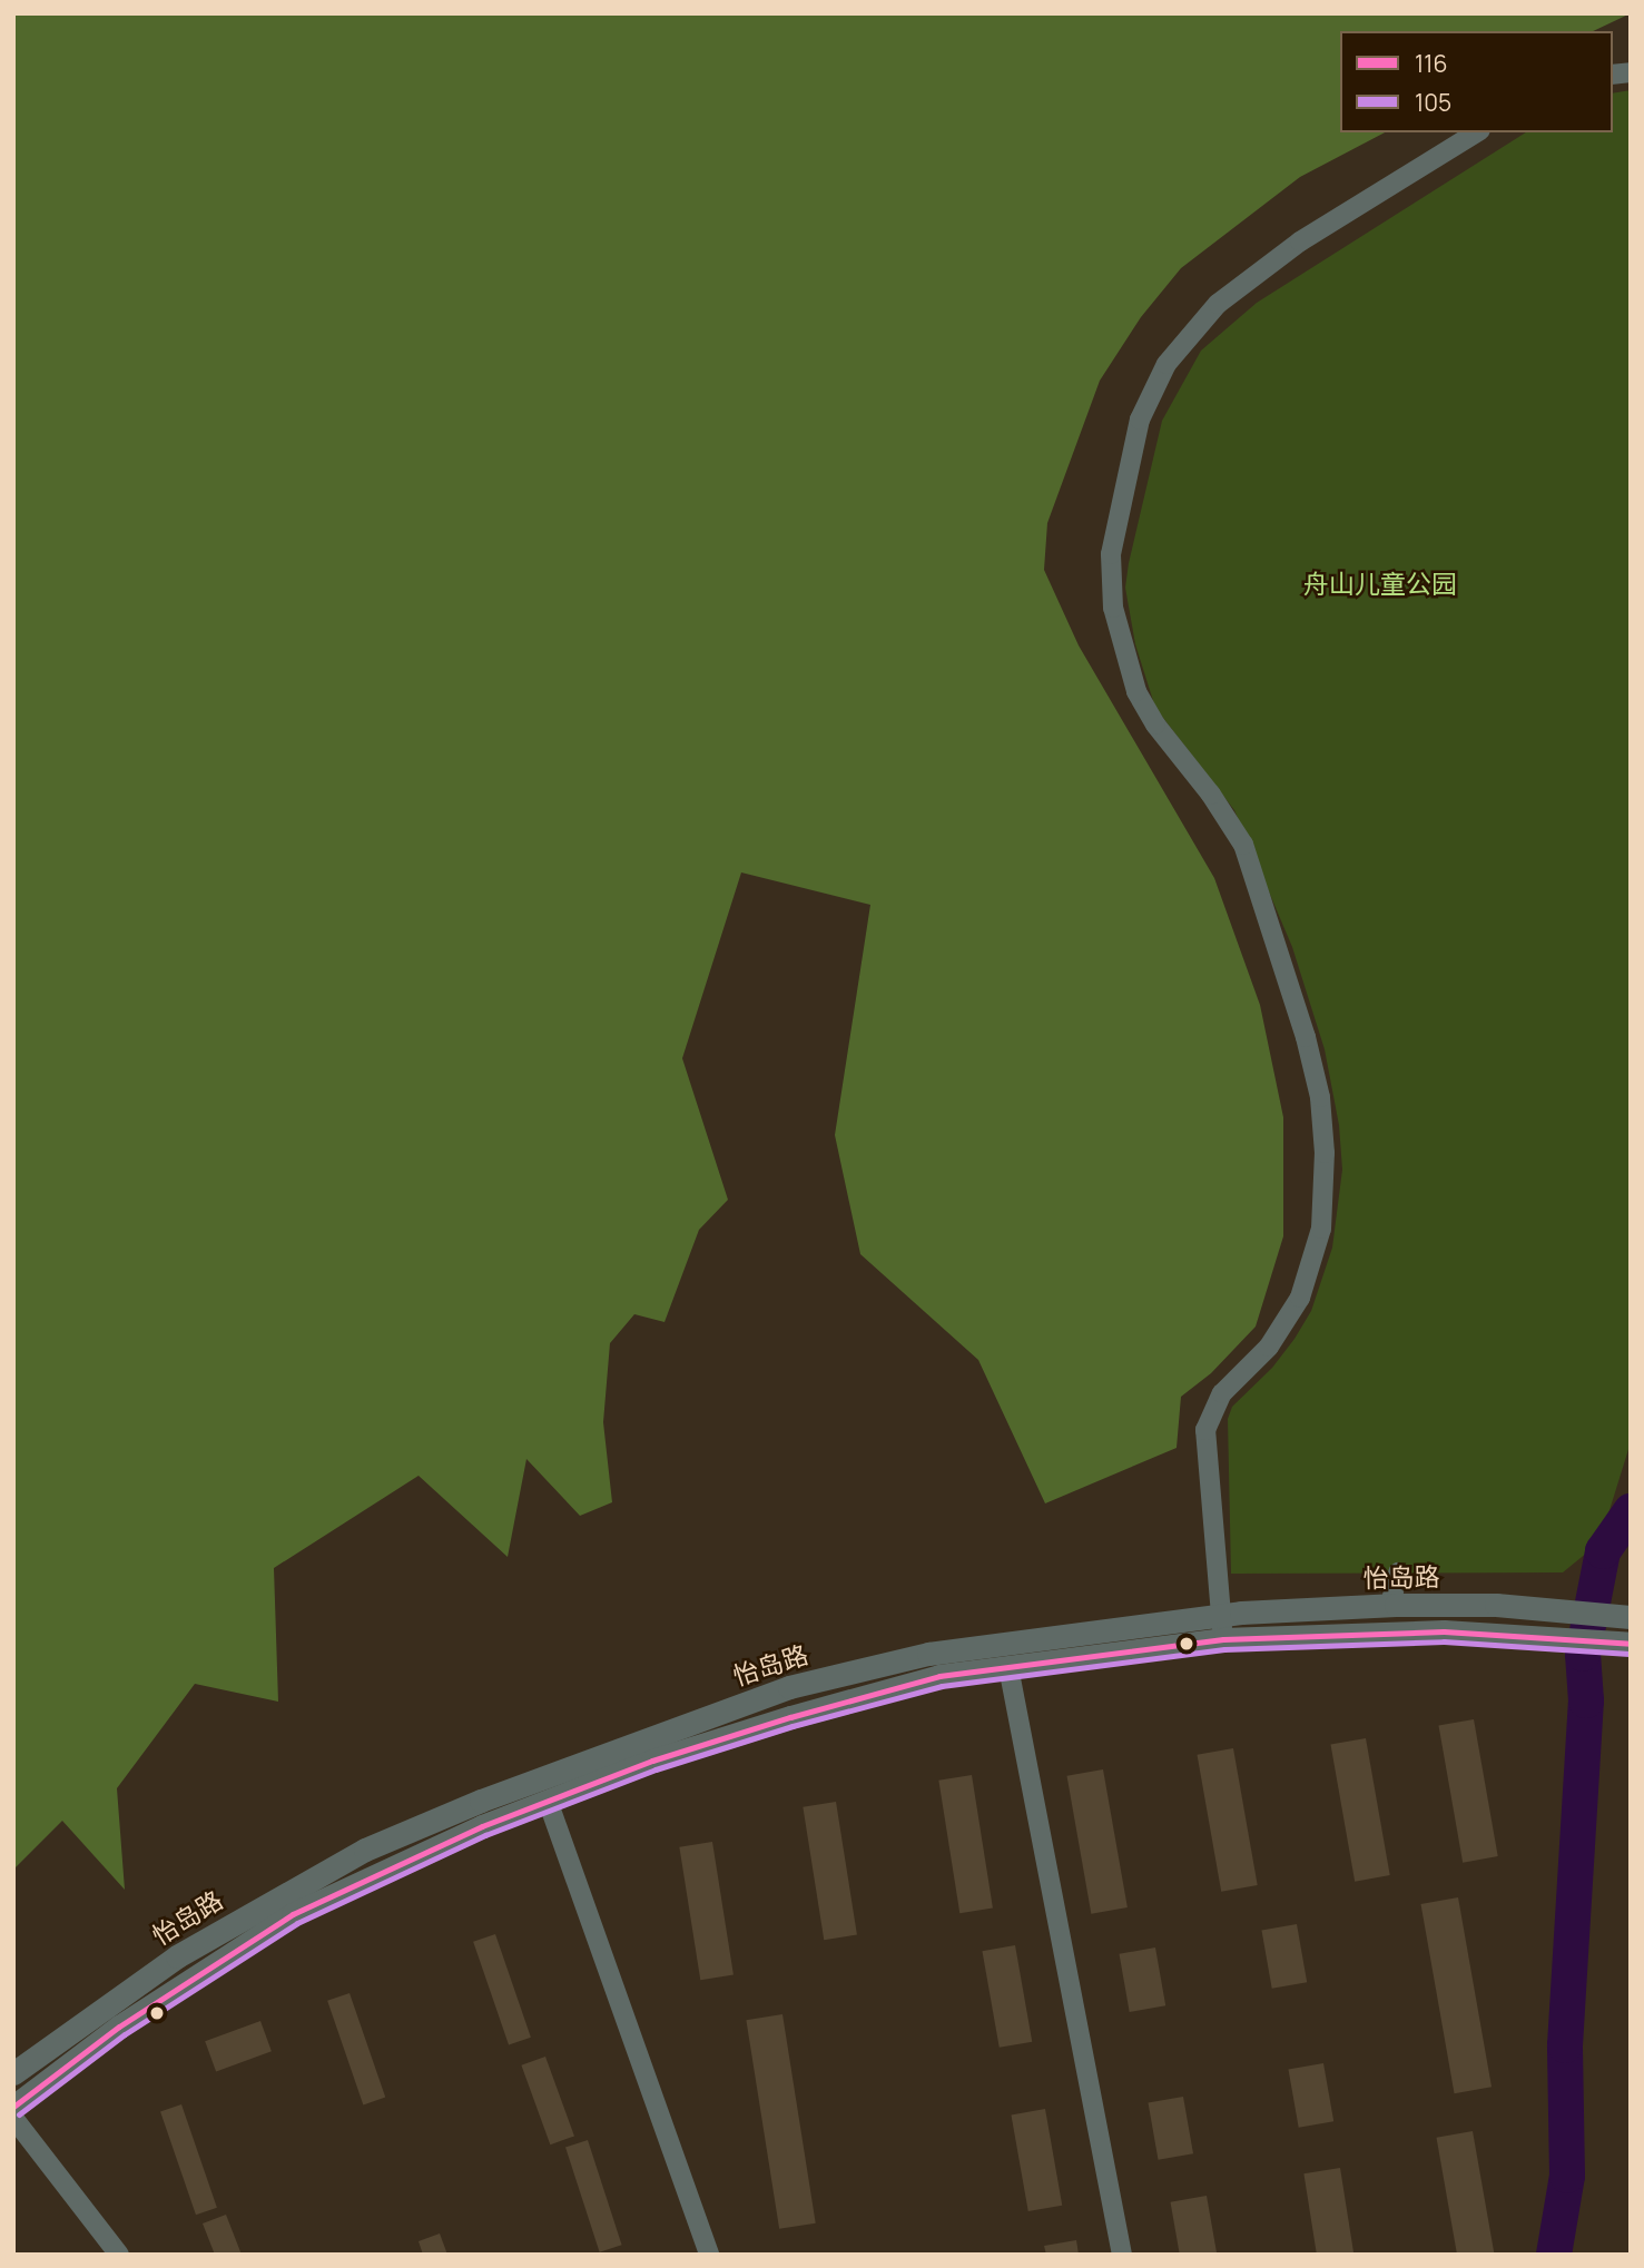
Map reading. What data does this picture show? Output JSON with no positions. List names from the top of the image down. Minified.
{"streets":{"street":["怡岛路"]},"parks":["舟山儿童公园"],"lines":["transit line 116","transit line 105"],"legend":["116","105"]}
